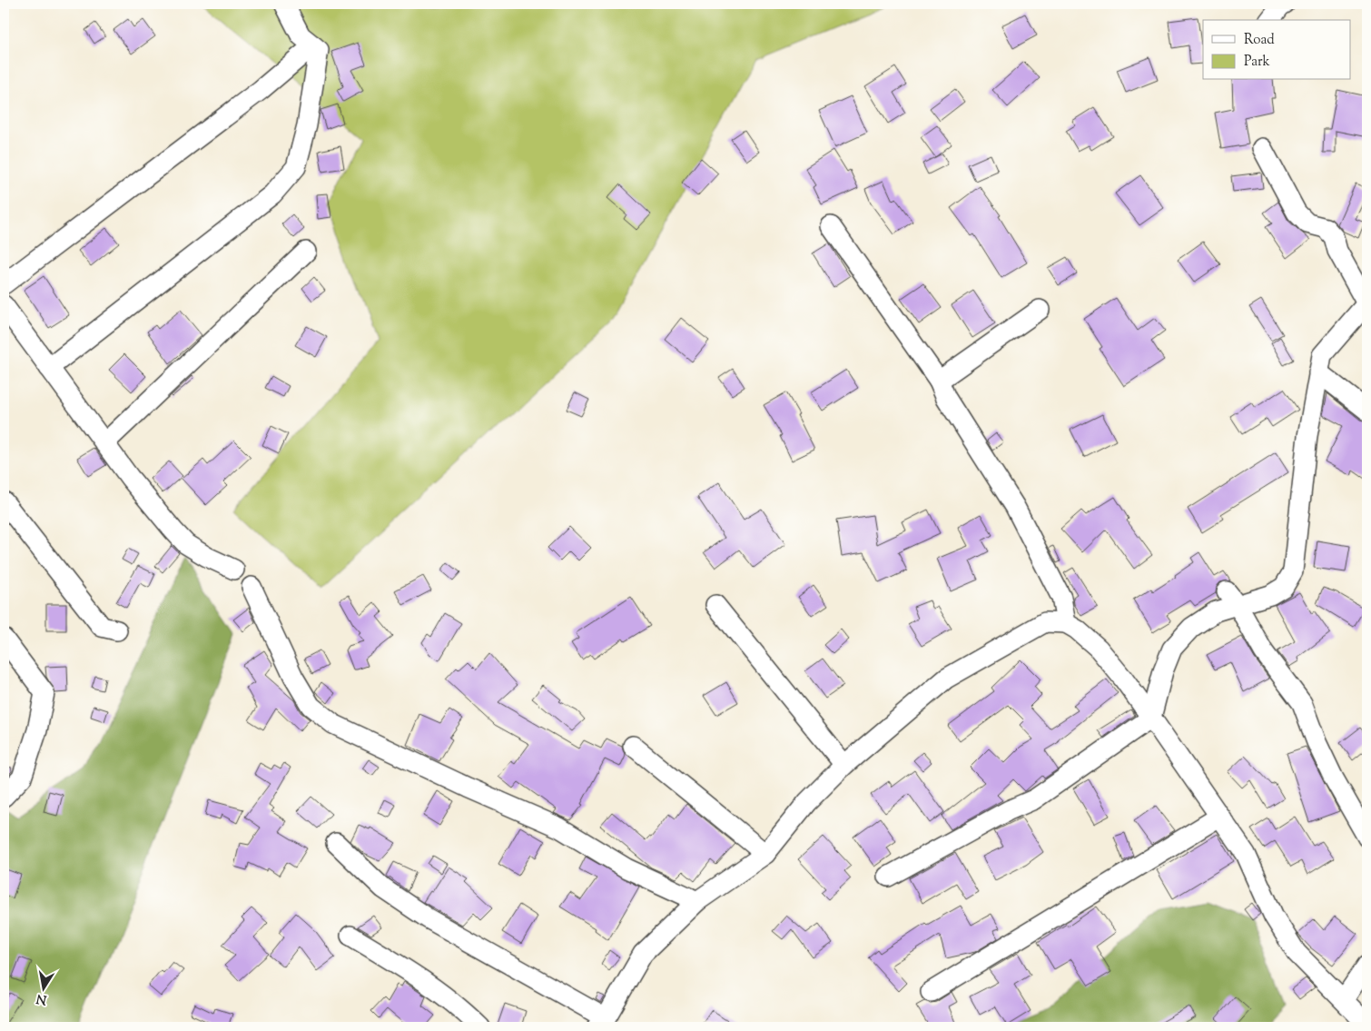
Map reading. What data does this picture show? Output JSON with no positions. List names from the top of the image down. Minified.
{"legend":["Road","Park"],"north":"bottom"}
